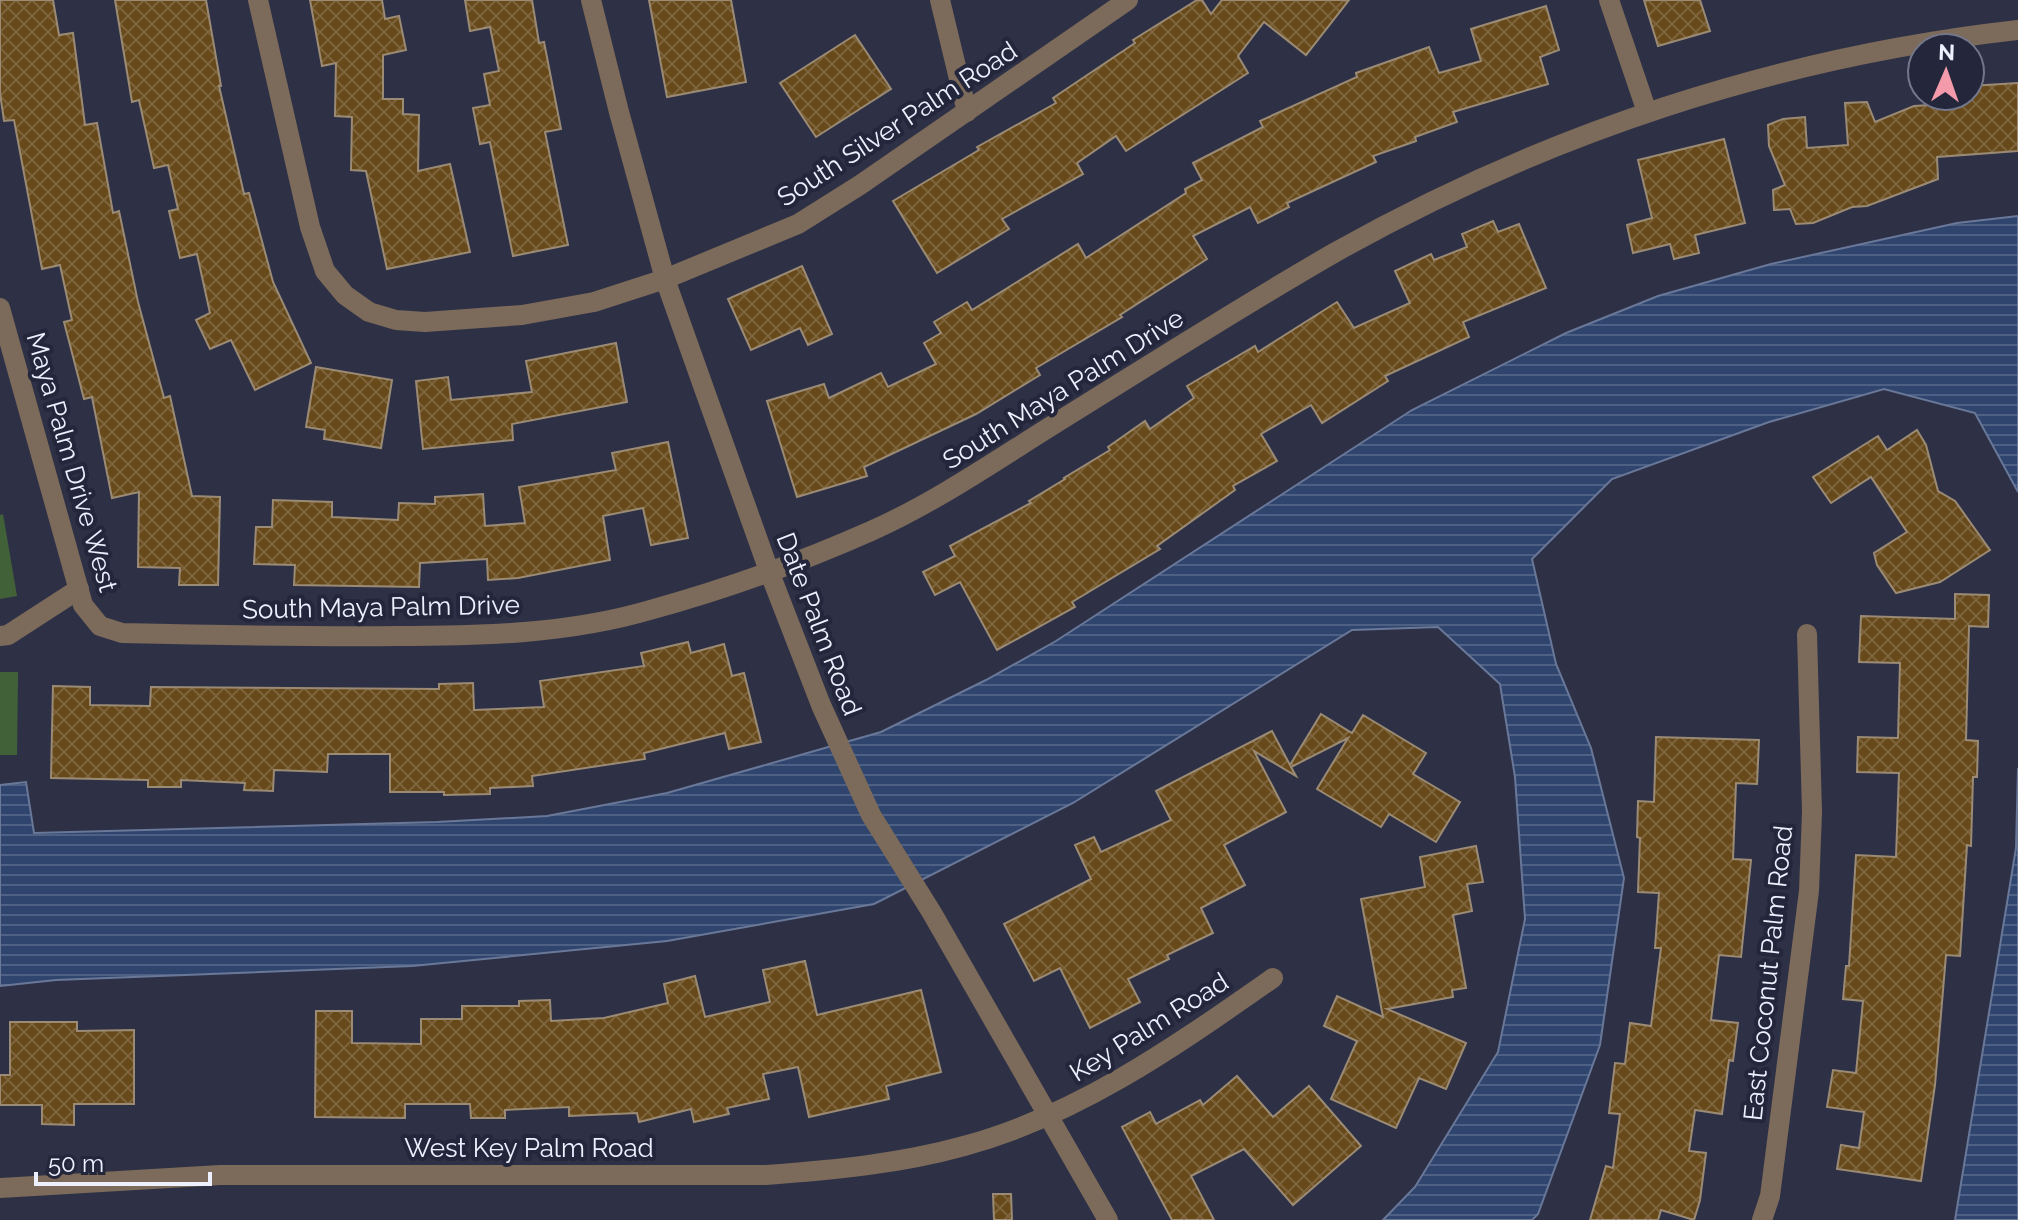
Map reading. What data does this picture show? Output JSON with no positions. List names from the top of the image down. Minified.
{"streets":{"street":["South Silver Palm Road","South Maya Palm Drive","Maya Palm Drive West","Date Palm Road","East Coconut Palm Road","Key Palm Road","West Key Palm Road"]},"crossings":[["South Silver Palm Road","Date Palm Road"],["South Maya Palm Drive","Maya Palm Drive West"],["South Maya Palm Drive","Date Palm Road"],["Date Palm Road","Key Palm Road"],["Date Palm Road","West Key Palm Road"],["Key Palm Road","West Key Palm Road"]],"scale_bar":"50 m","north":"top"}
